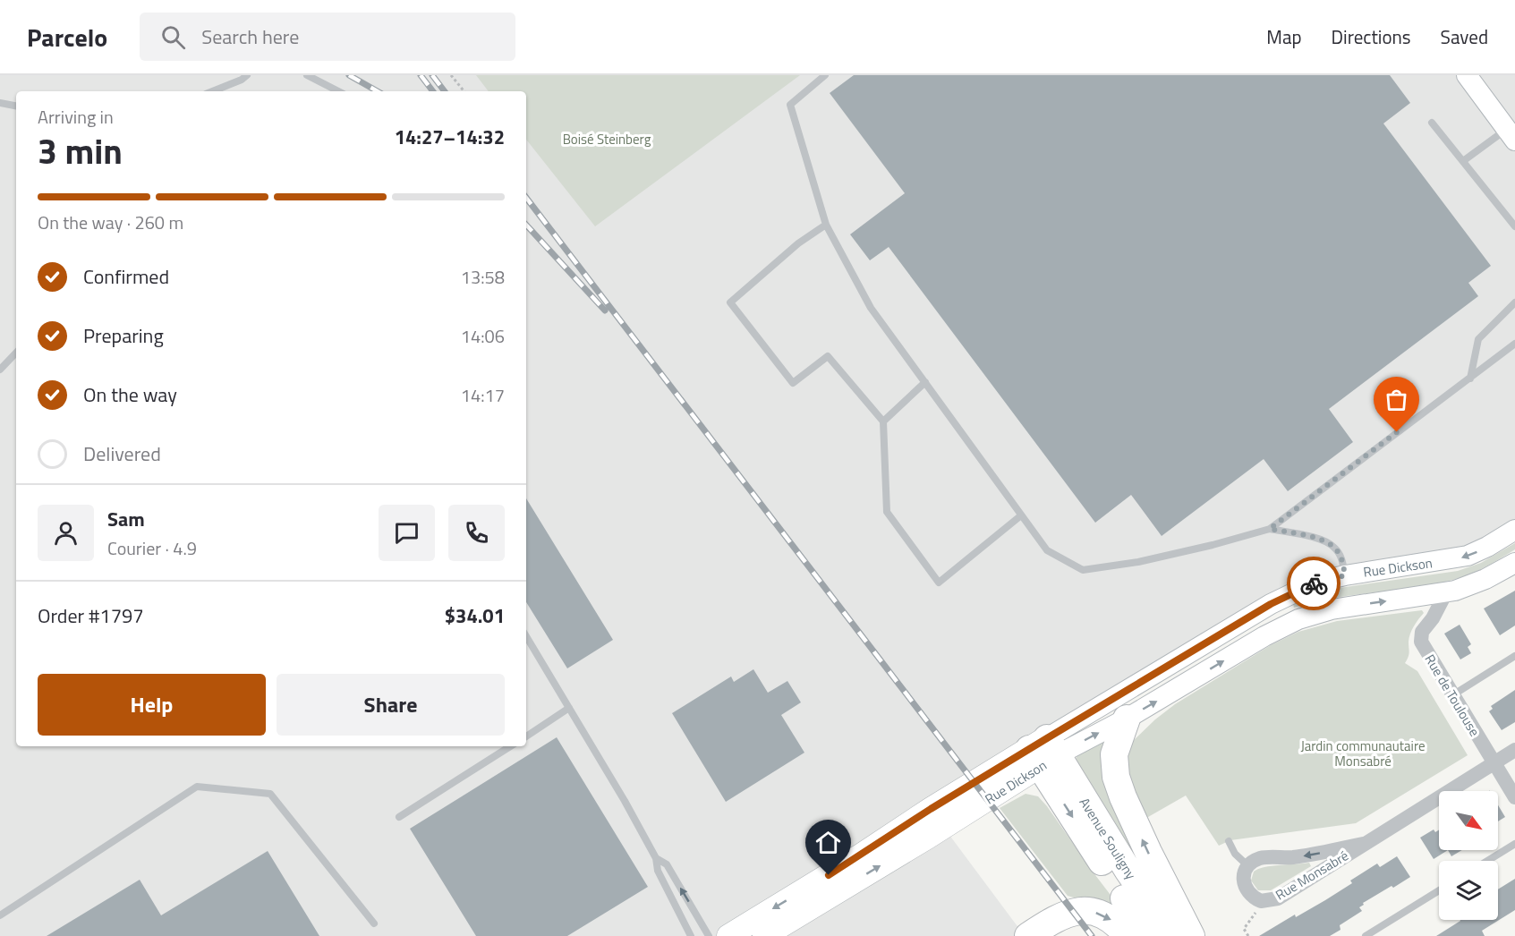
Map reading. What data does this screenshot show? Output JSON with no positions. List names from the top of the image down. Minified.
{"streets":{"highway":["Avenue Souligny"],"main road":["Rue Dickson"],"street":["Rue de Toulouse","Rue Monsabré"]},"crossings":[["Rue Dickson","Rue de Toulouse"],["Rue Dickson","Avenue Souligny"],["Rue de Toulouse","Rue Monsabré"]],"parks":["Boisé Steinberg","Jardin communautaire Monsabré"],"north":"bottom right","page":{"header":"Parcelo","search":"Search here","nav":["Map","Directions","Saved"],"heading":["3 min","Arriving in","14:27–14:32"],"panel":["Sam","Courier · 4.9","Order #1797","$34.01"],"bar":"On the way · 260 m","list":[["Confirmed","13:58"],["Preparing","14:06"],["On the way","14:17"],"Delivered"],"buttons":["Help","Share"]}}
